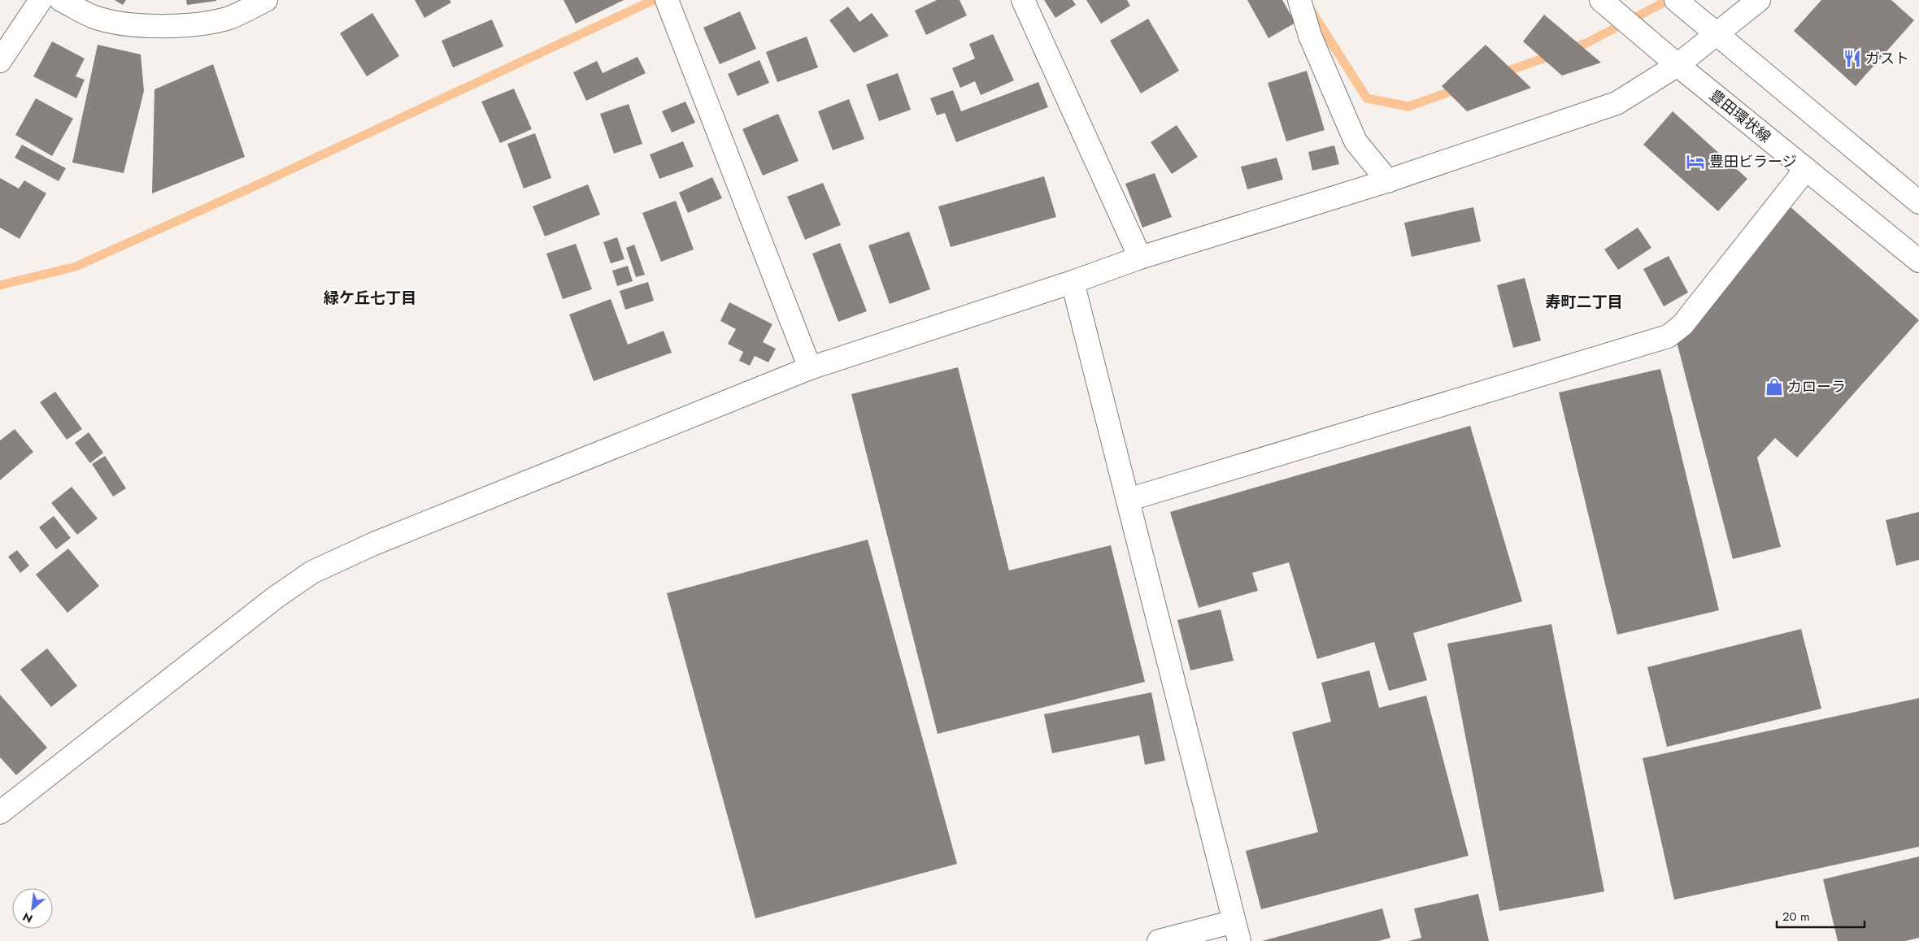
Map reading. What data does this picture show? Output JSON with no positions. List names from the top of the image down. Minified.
{"streets":{"street":["豊田環状線"]},"districts":["緑ケ丘七丁目","寿町二丁目"],"places":{"restaurant":["ガスト"],"hotel":["豊田ビラージ"],"shop":["カローラ"]},"scale_bar":"20 m","north":"bottom left"}
